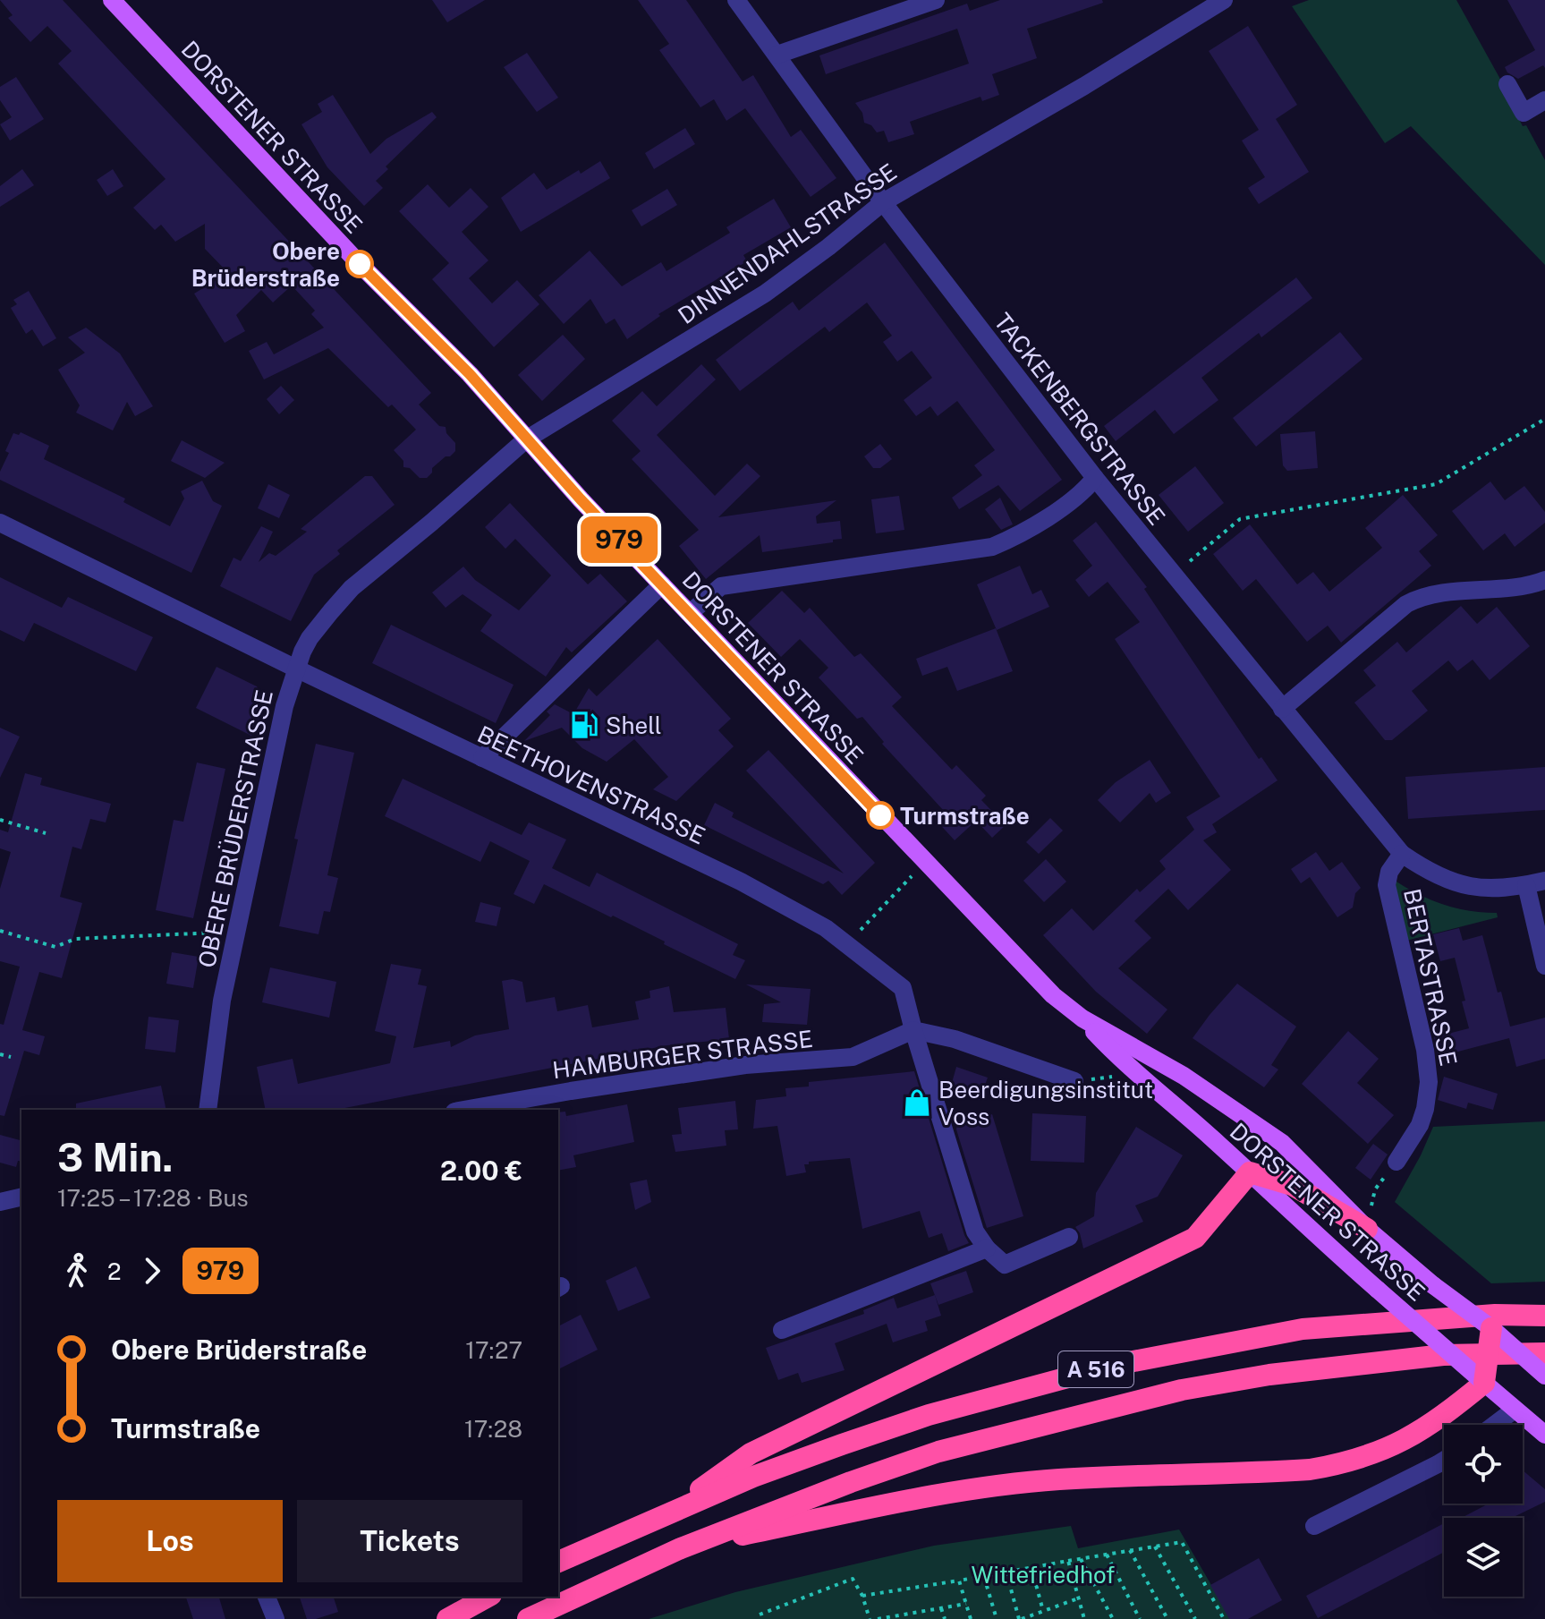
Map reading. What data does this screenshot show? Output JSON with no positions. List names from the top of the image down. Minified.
{"streets":{"highway":["A 516"],"main road":["DORSTENER STRASSE"],"street":["DINNENDAHLSTRASSE","TACKENBERGSTRASSE","BEETHOVENSTRASSE","OBERE BRÜDERSTRASSE","BERTASTRASSE","HAMBURGER STRASSE"]},"crossings":[["DORSTENER STRASSE","DINNENDAHLSTRASSE"],["DORSTENER STRASSE","OBERE BRÜDERSTRASSE"],["DINNENDAHLSTRASSE","TACKENBERGSTRASSE"],["DINNENDAHLSTRASSE","OBERE BRÜDERSTRASSE"],["TACKENBERGSTRASSE","BERTASTRASSE"],["BEETHOVENSTRASSE","OBERE BRÜDERSTRASSE"],["BEETHOVENSTRASSE","HAMBURGER STRASSE"]],"parks":["Wittefriedhof"],"places":{"other":["Obere Brüderstraße","Turmstraße"],"fuel station":["Shell"],"shop":["Beerdigungsinstitut Voss"]},"lines":["bus line 979"],"page":{"on_map":"979","heading":["3 Min.","17:25 – 17:28 · Bus","2.00 €"],"legs":["2","979"],"list":[{"name":"Obere Brüderstraße","value":"17:27"},{"name":"Turmstraße","value":"17:28"}],"buttons":["Los","Tickets"]}}
